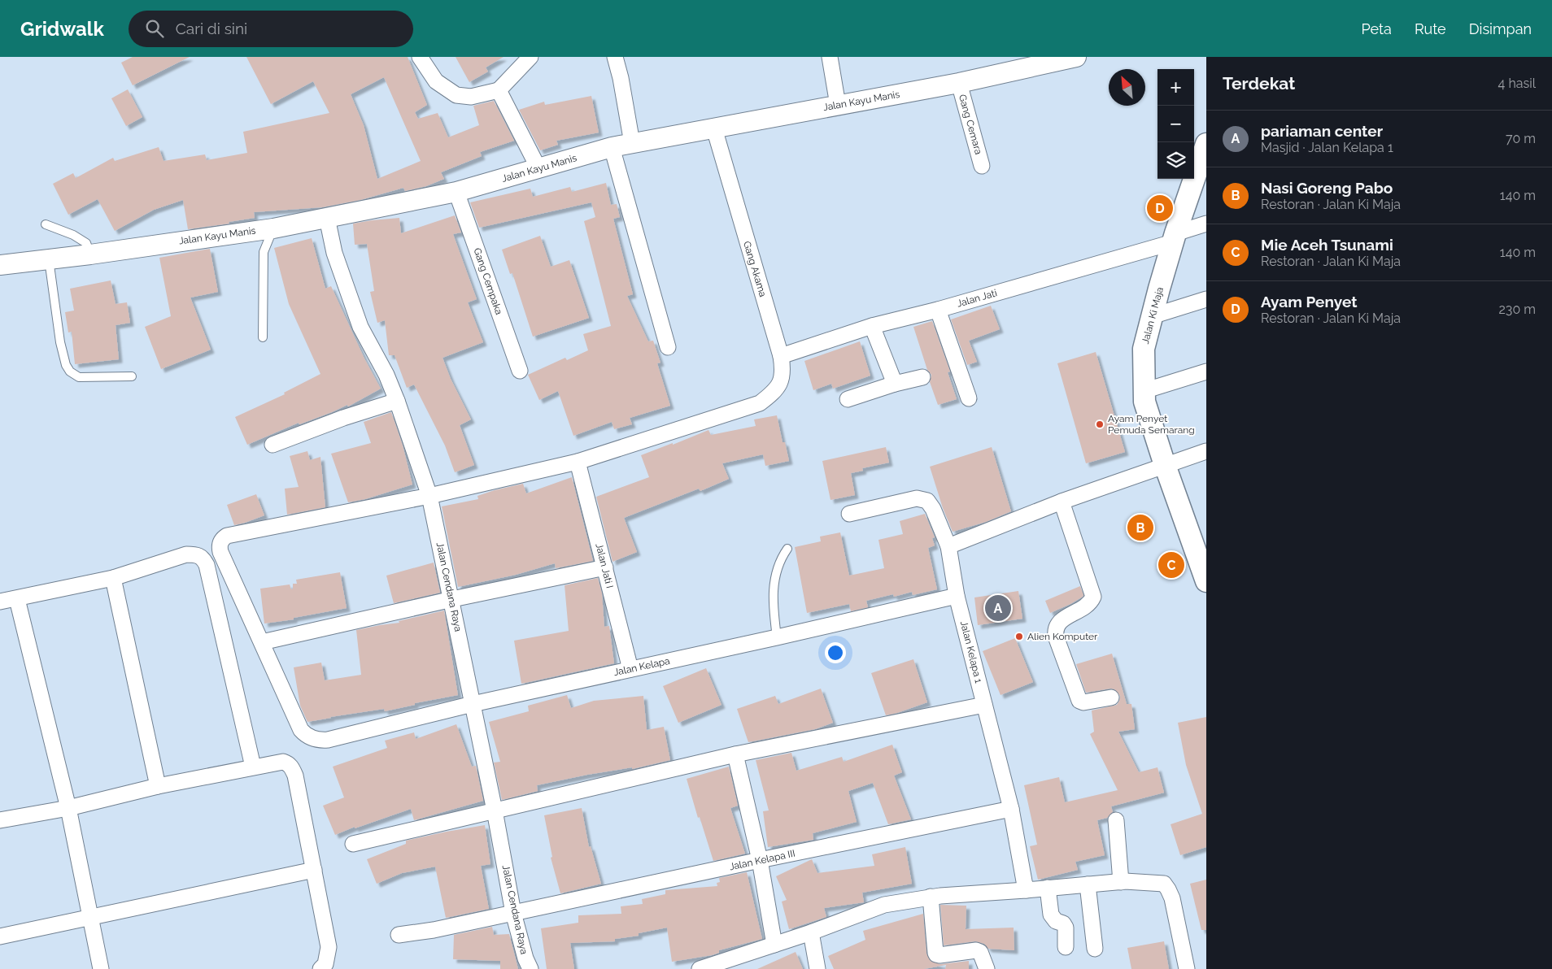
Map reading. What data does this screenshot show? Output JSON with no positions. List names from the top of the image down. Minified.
{"streets":{"main road":["Jalan Ki Maja"],"street":["Jalan Kayu Manis","Gang Cemara","Gang Akama","Gang Cempaka","Jalan Jati","Jalan Jati I","Jalan Cendana Raya","Jalan Kelapa 1","Jalan Kelapa","Jalan Kelapa III"]},"crossings":[["Jalan Kayu Manis","Gang Cemara"],["Jalan Kayu Manis","Gang Akama"],["Jalan Kayu Manis","Gang Cempaka"],["Jalan Kayu Manis","Jalan Cendana Raya"],["Gang Akama","Jalan Jati"],["Gang Akama","Jalan Jati I"],["Jalan Jati","Jalan Ki Maja"],["Jalan Jati I","Jalan Kelapa"],["Jalan Cendana Raya","Jalan Kelapa"],["Jalan Cendana Raya","Jalan Kelapa III"],["Jalan Kelapa 1","Jalan Kelapa"],["Jalan Kelapa 1","Jalan Kelapa III"]],"places":["Ayam Penyet Pemuda Semarang","Alien Komputer"],"north":"top left","page":{"header":"Gridwalk","search":"Cari di sini","nav":["Peta","Rute","Disimpan"],"heading":["Terdekat","4 hasil"],"map_buttons":["+","−"],"list":[{"mark":"A","name":"pariaman center","note":"Masjid · Jalan Kelapa 1","value":"70 m"},{"mark":"B","name":"Nasi Goreng Pabo","note":"Restoran · Jalan Ki Maja","value":"140 m"},{"mark":"C","name":"Mie Aceh Tsunami","note":"Restoran · Jalan Ki Maja","value":"140 m"},{"mark":"D","name":"Ayam Penyet","note":"Restoran · Jalan Ki Maja","value":"230 m"}],"pins":["D","B","C","A"]}}
